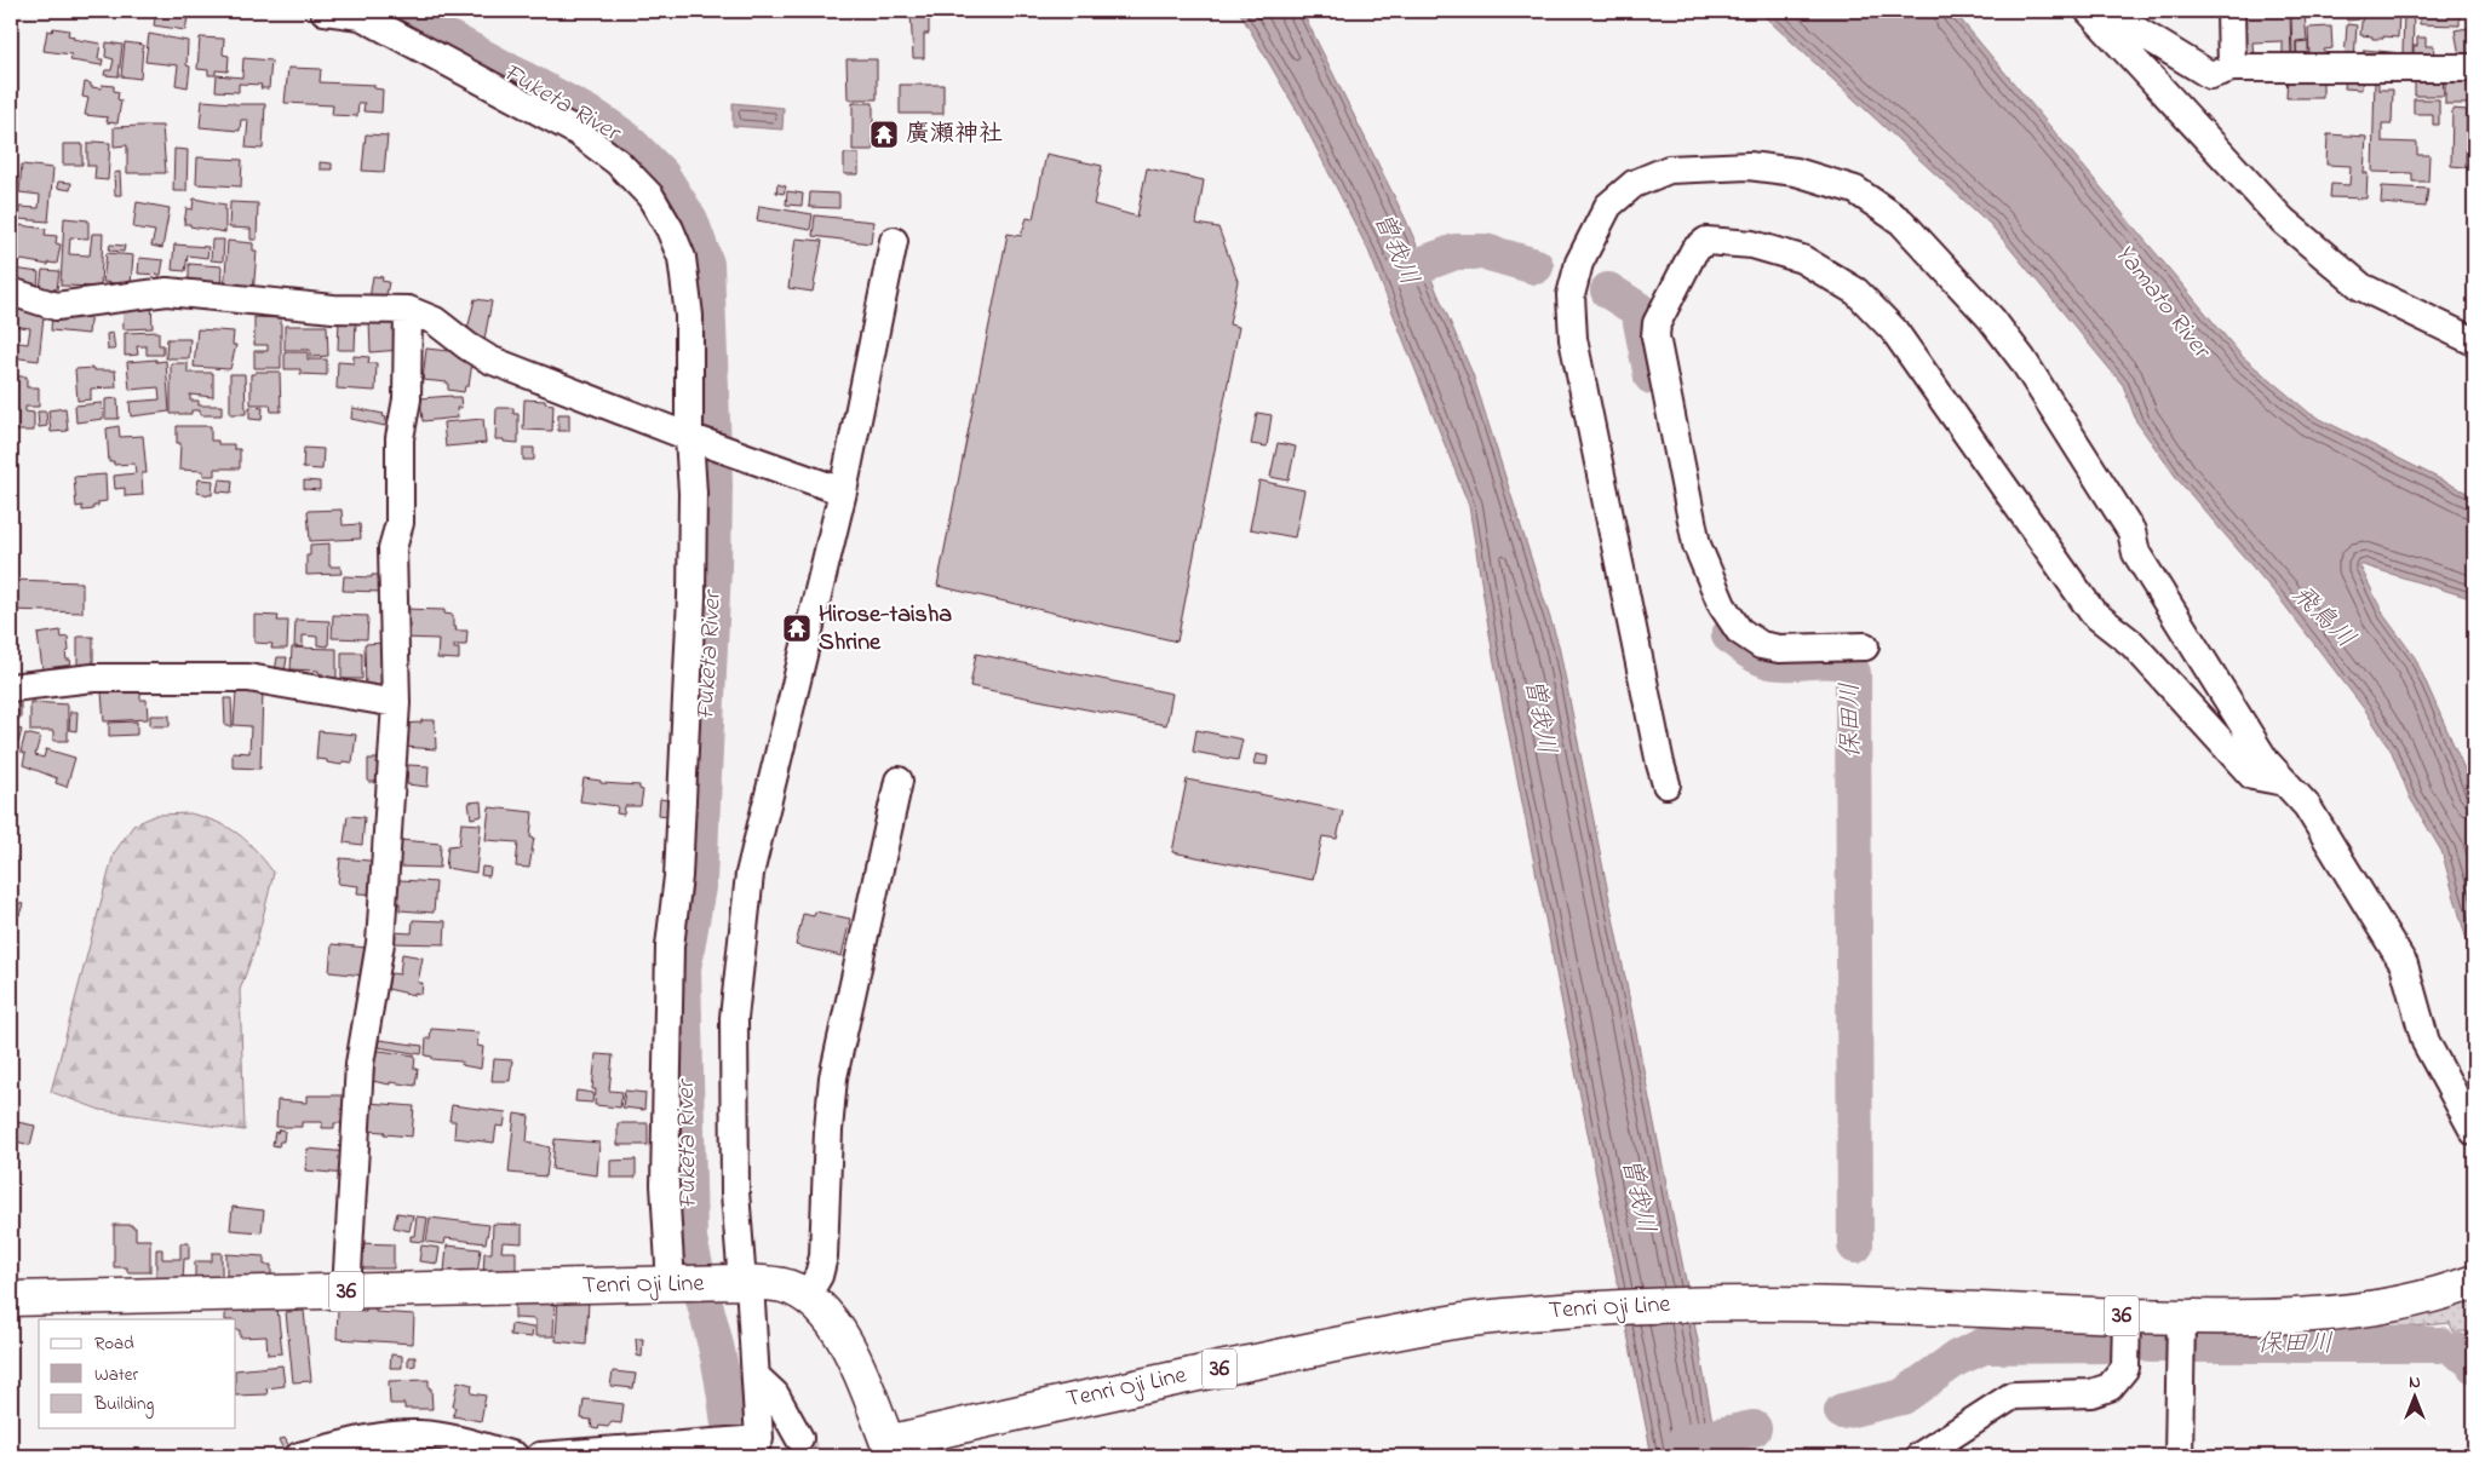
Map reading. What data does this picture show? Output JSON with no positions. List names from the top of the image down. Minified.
{"streets":{"main road":["Tenri Oji Line","36"]},"water":["Fuketa River","曽我川","Yamato River","飛鳥川","保田川"],"places":{"temple":["廣瀬神社","Hirose-taisha Shrine"]},"legend":["Road","Water","Building"],"north":"top"}
